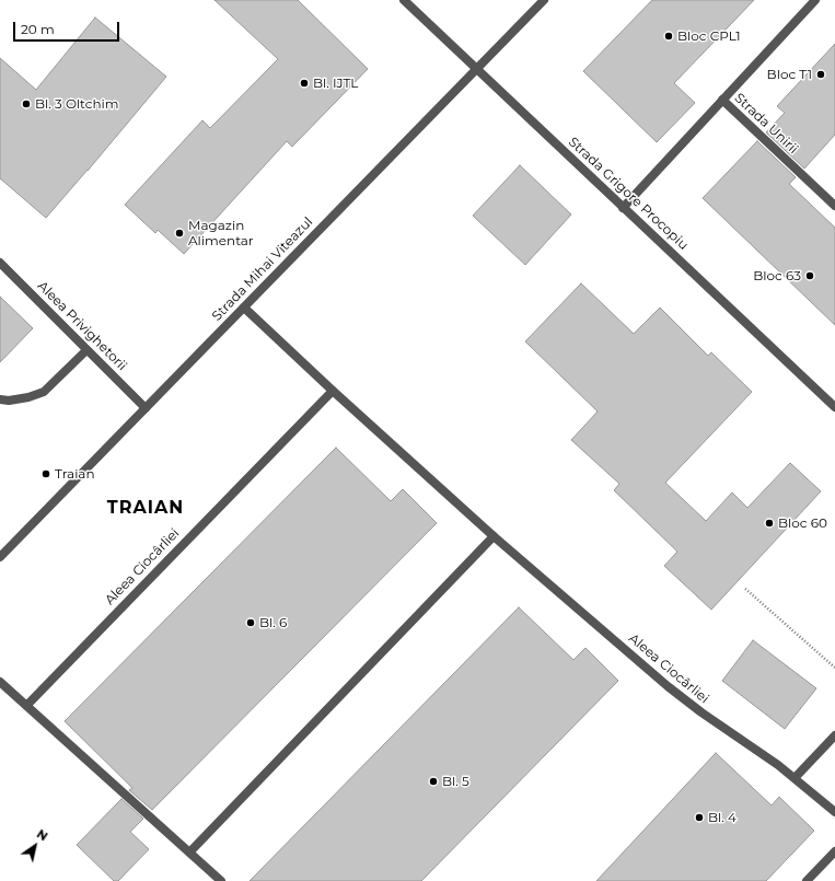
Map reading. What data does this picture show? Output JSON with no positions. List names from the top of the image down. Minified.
{"streets":{"street":["Strada Unirii","Strada Grigore Procopiu","Strada Mihai Viteazul","Aleea Privighetorii","Aleea Ciocârliei"]},"crossings":[["Strada Grigore Procopiu","Strada Mihai Viteazul"],["Strada Mihai Viteazul","Aleea Privighetorii"],["Strada Mihai Viteazul","Aleea Ciocârliei"]],"districts":["TRAIAN"],"places":["Bloc CPL1","Bloc T1","Bl. IJTL","Bl. 3 Oltchim","Magazin Alimentar","Bloc 63","Traian","Bloc 60","Bl. 6","Bl. 5","Bl. 4"],"scale_bar":"20 m","north":"top right"}
